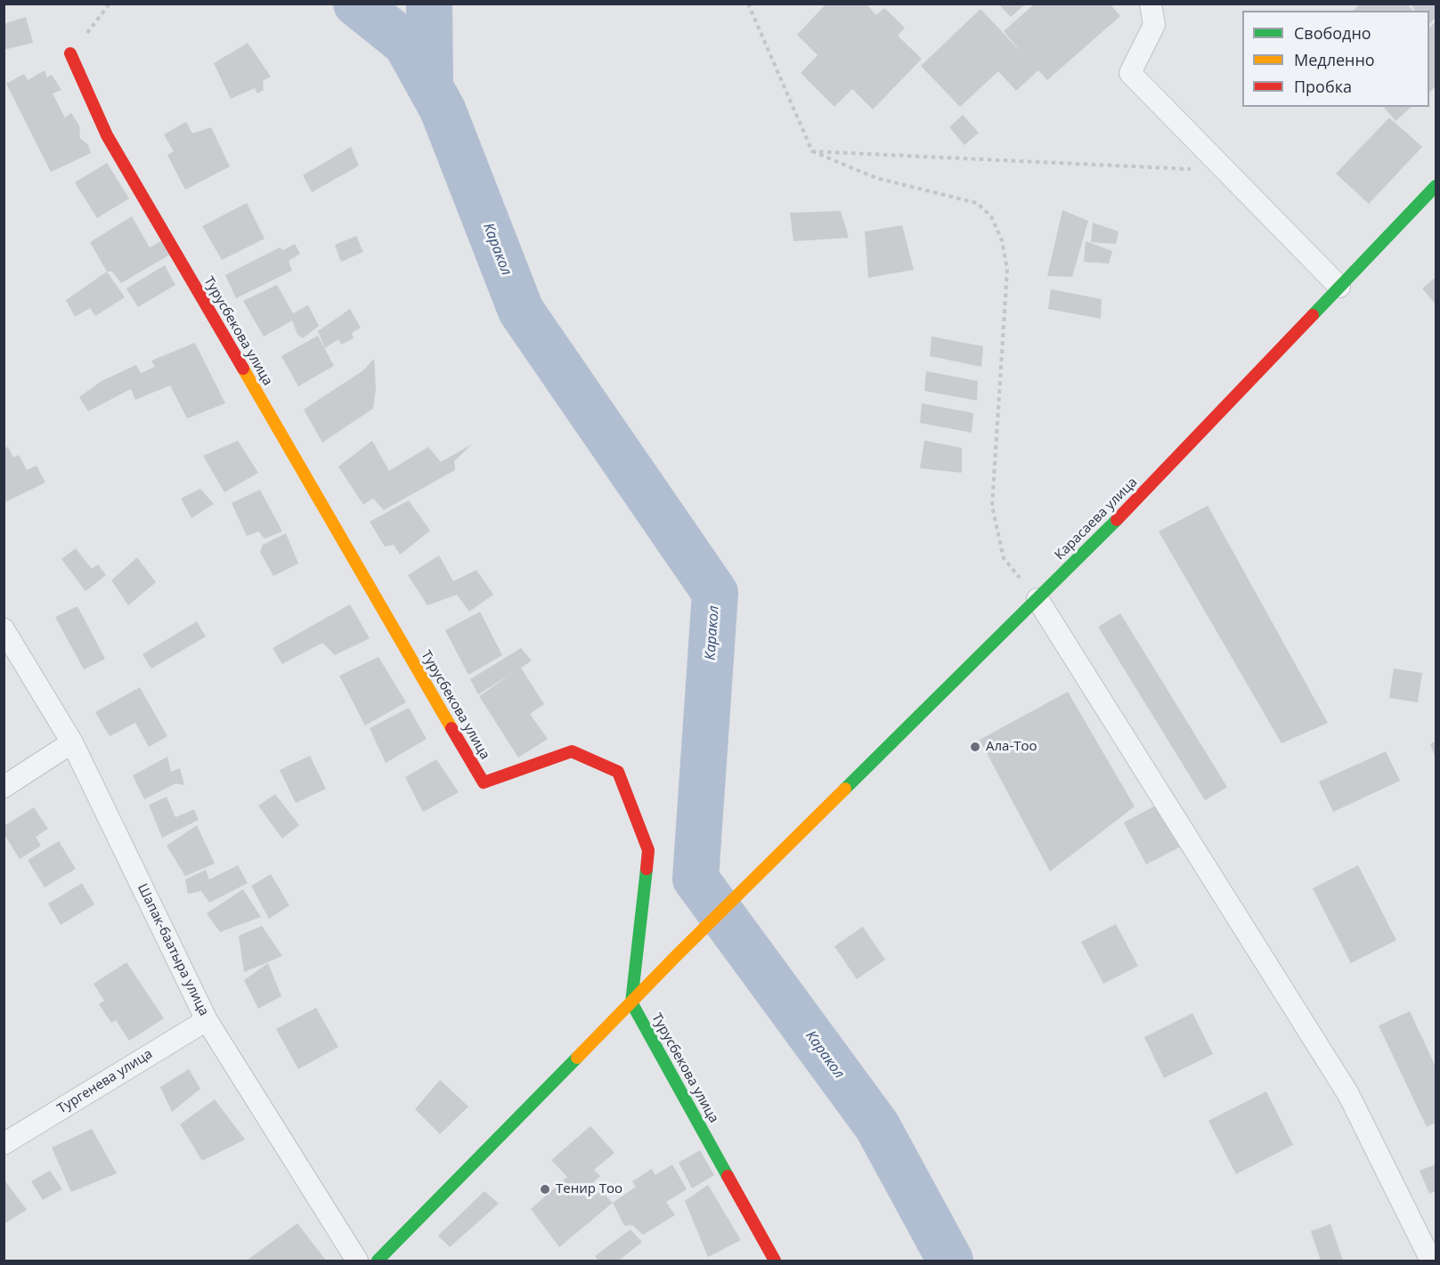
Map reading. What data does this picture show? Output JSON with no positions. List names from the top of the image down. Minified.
{"streets":{"street":["Турусбекова улица","Карасаева улица","Шапак-баатыра улица","Тургенева улица"]},"crossings":[["Турусбекова улица","Карасаева улица"],["Шапак-баатыра улица","Тургенева улица"]],"water":["Каракол"],"places":["Ала-Тоо","Тенир Тоо"],"legend":["Свободно","Медленно","Пробка"]}
